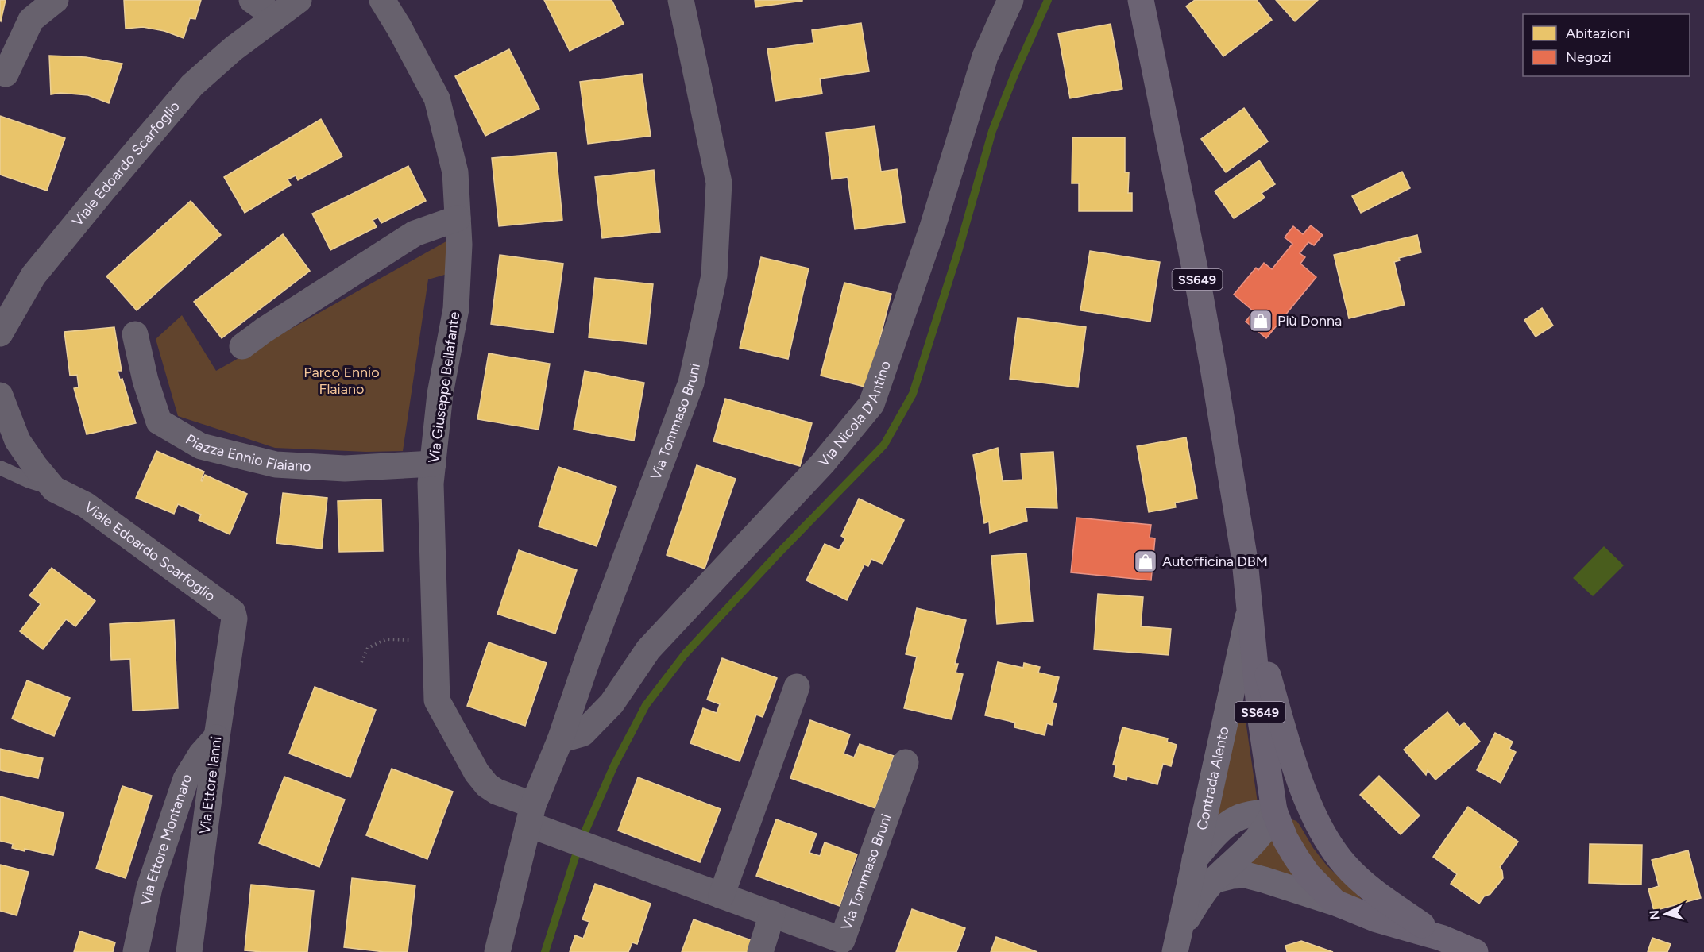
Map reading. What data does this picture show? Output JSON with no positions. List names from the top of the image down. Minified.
{"streets":{"main road":["SS649","Contrada Alento"],"street":["Viale Edoardo Scarfoglio","Via Giuseppe Bellafante","Via Nicola D'Antino","Via Tommaso Bruni","Piazza Ennio Flaiano","Via Ettore Ianni","Via Ettore Montanaro"]},"crossings":[["Viale Edoardo Scarfoglio","Via Ettore Ianni"],["SS649","Contrada Alento"],["Via Giuseppe Bellafante","Via Tommaso Bruni"],["Via Giuseppe Bellafante","Piazza Ennio Flaiano"],["Via Nicola D'Antino","Via Tommaso Bruni"],["Via Ettore Ianni","Via Ettore Montanaro"]],"parks":["Parco Ennio Flaiano"],"places":{"shop":["Più Donna","Autofficina DBM"]},"legend":["Abitazioni","Negozi"],"north":"left"}
